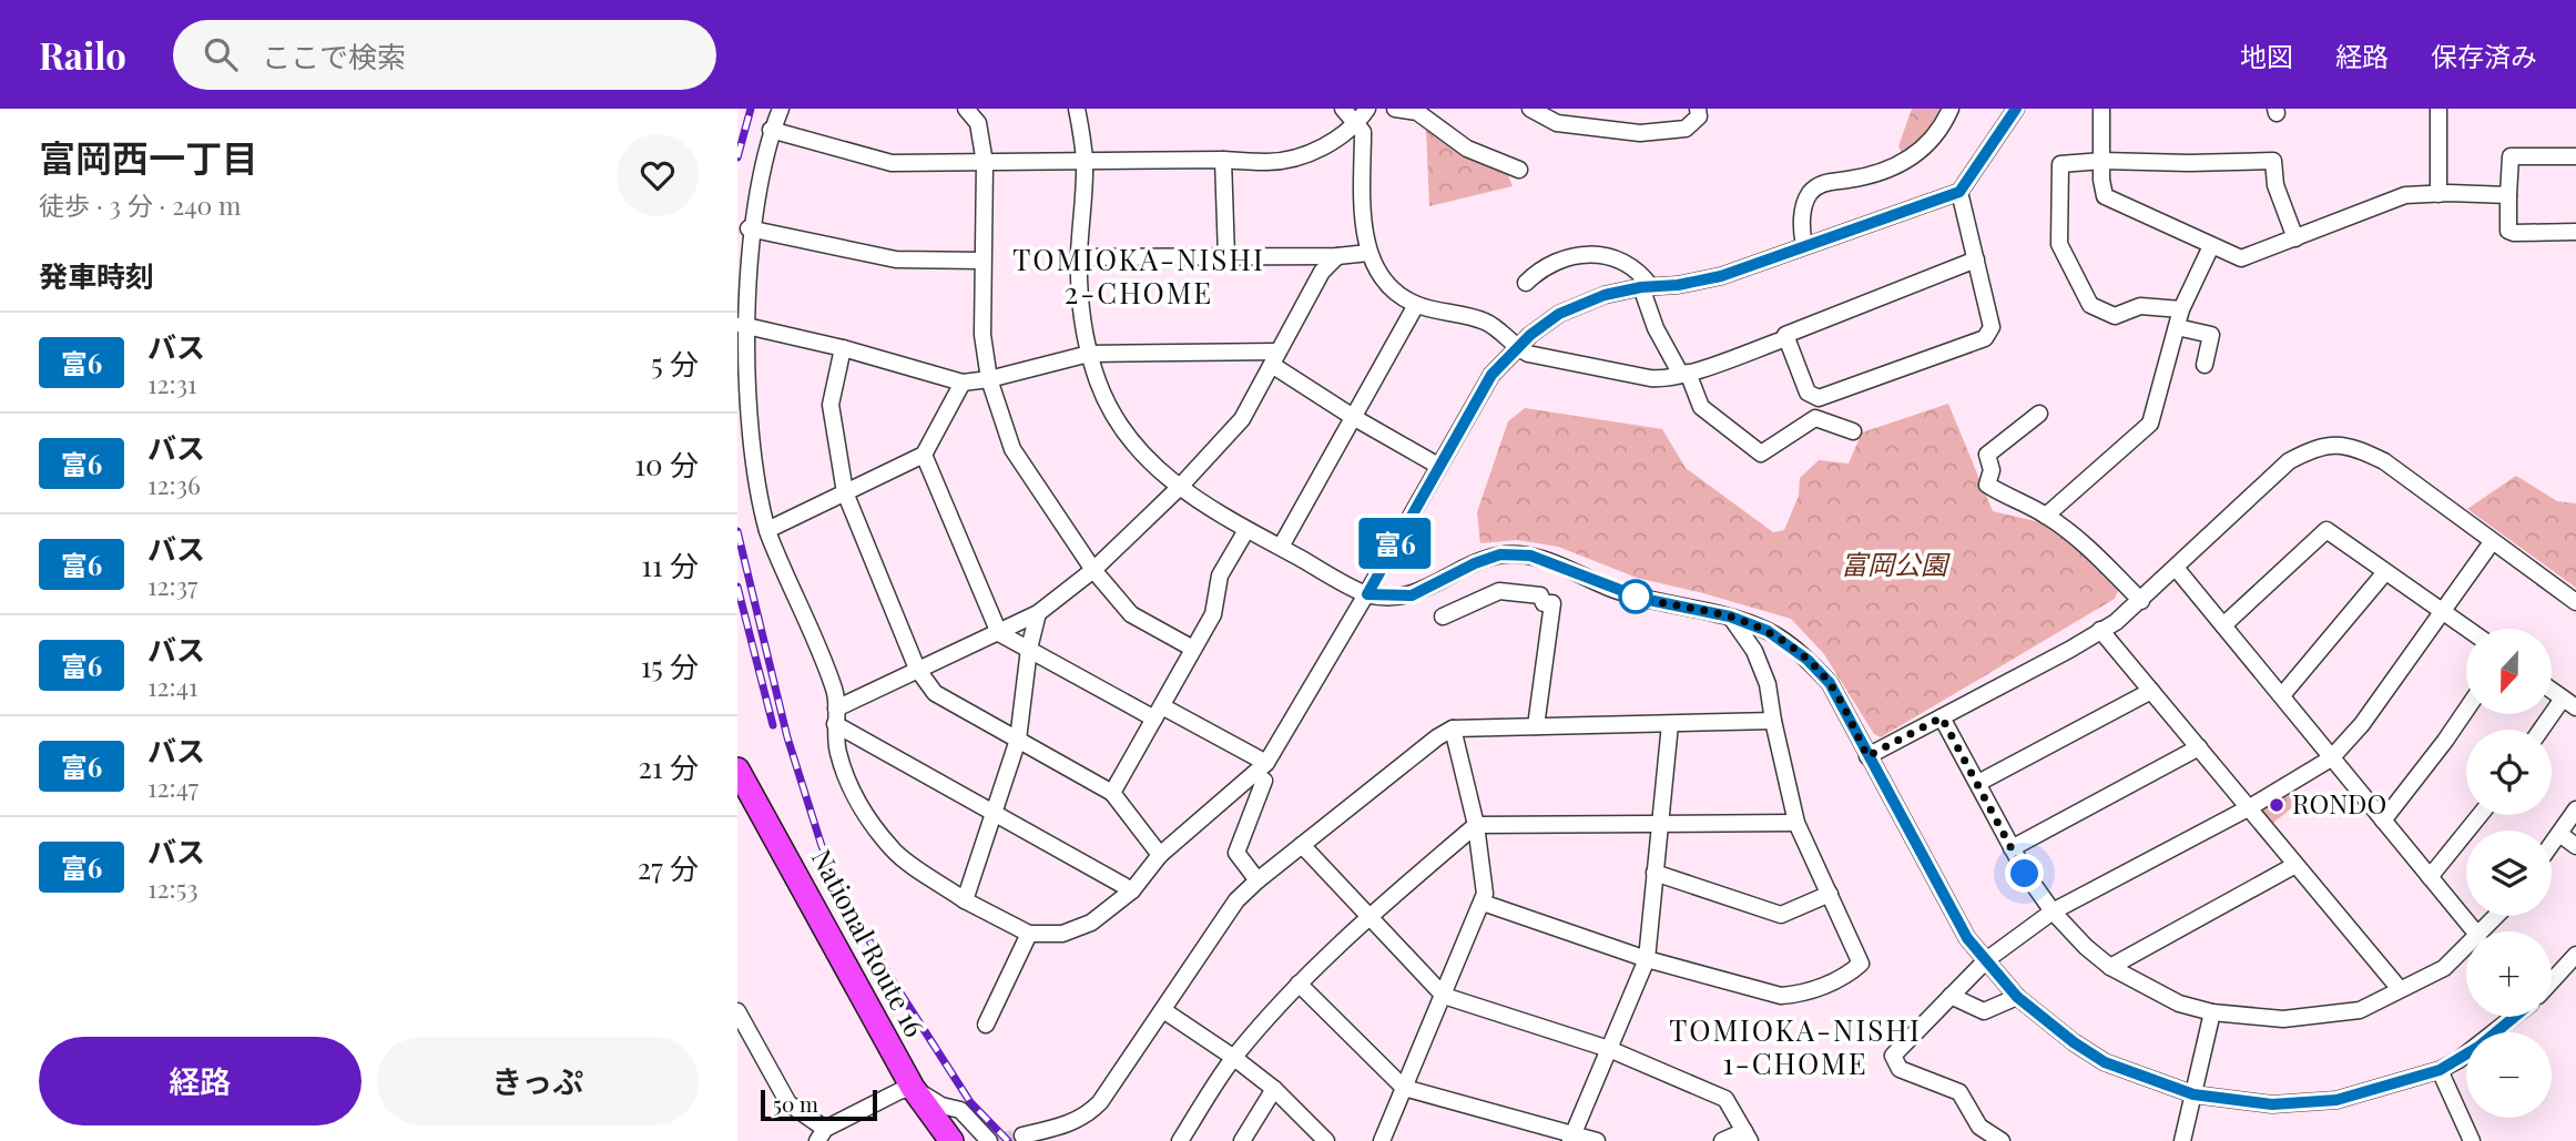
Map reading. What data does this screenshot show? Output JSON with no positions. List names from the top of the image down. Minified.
{"streets":{"highway":["National Route 16"]},"districts":["TOMIOKA-NISHI 2-CHOME","TOMIOKA-NISHI 1-CHOME"],"parks":["富岡公園"],"places":["RONDO"],"lines":["bus line 富6"],"scale_bar":"50 m","north":"bottom","page":{"header":"Railo","search":"ここで検索","nav":["地図","経路","保存済み"],"heading":[["富岡西一丁目","徒歩 · 3 分 · 240 m"],"発車時刻"],"on_map":"富6","list":[{"mark":"富6","name":"バス","note":"12:31","value":"5 分"},{"mark":"富6","name":"バス","note":"12:36","value":"10 分"},{"mark":"富6","name":"バス","note":"12:37","value":"11 分"},{"mark":"富6","name":"バス","note":"12:41","value":"15 分"},{"mark":"富6","name":"バス","note":"12:47","value":"21 分"},{"mark":"富6","name":"バス","note":"12:53","value":"27 分"}],"map_buttons":["+","−"],"buttons":["経路","きっぷ"],"scale":"50 m"}}
